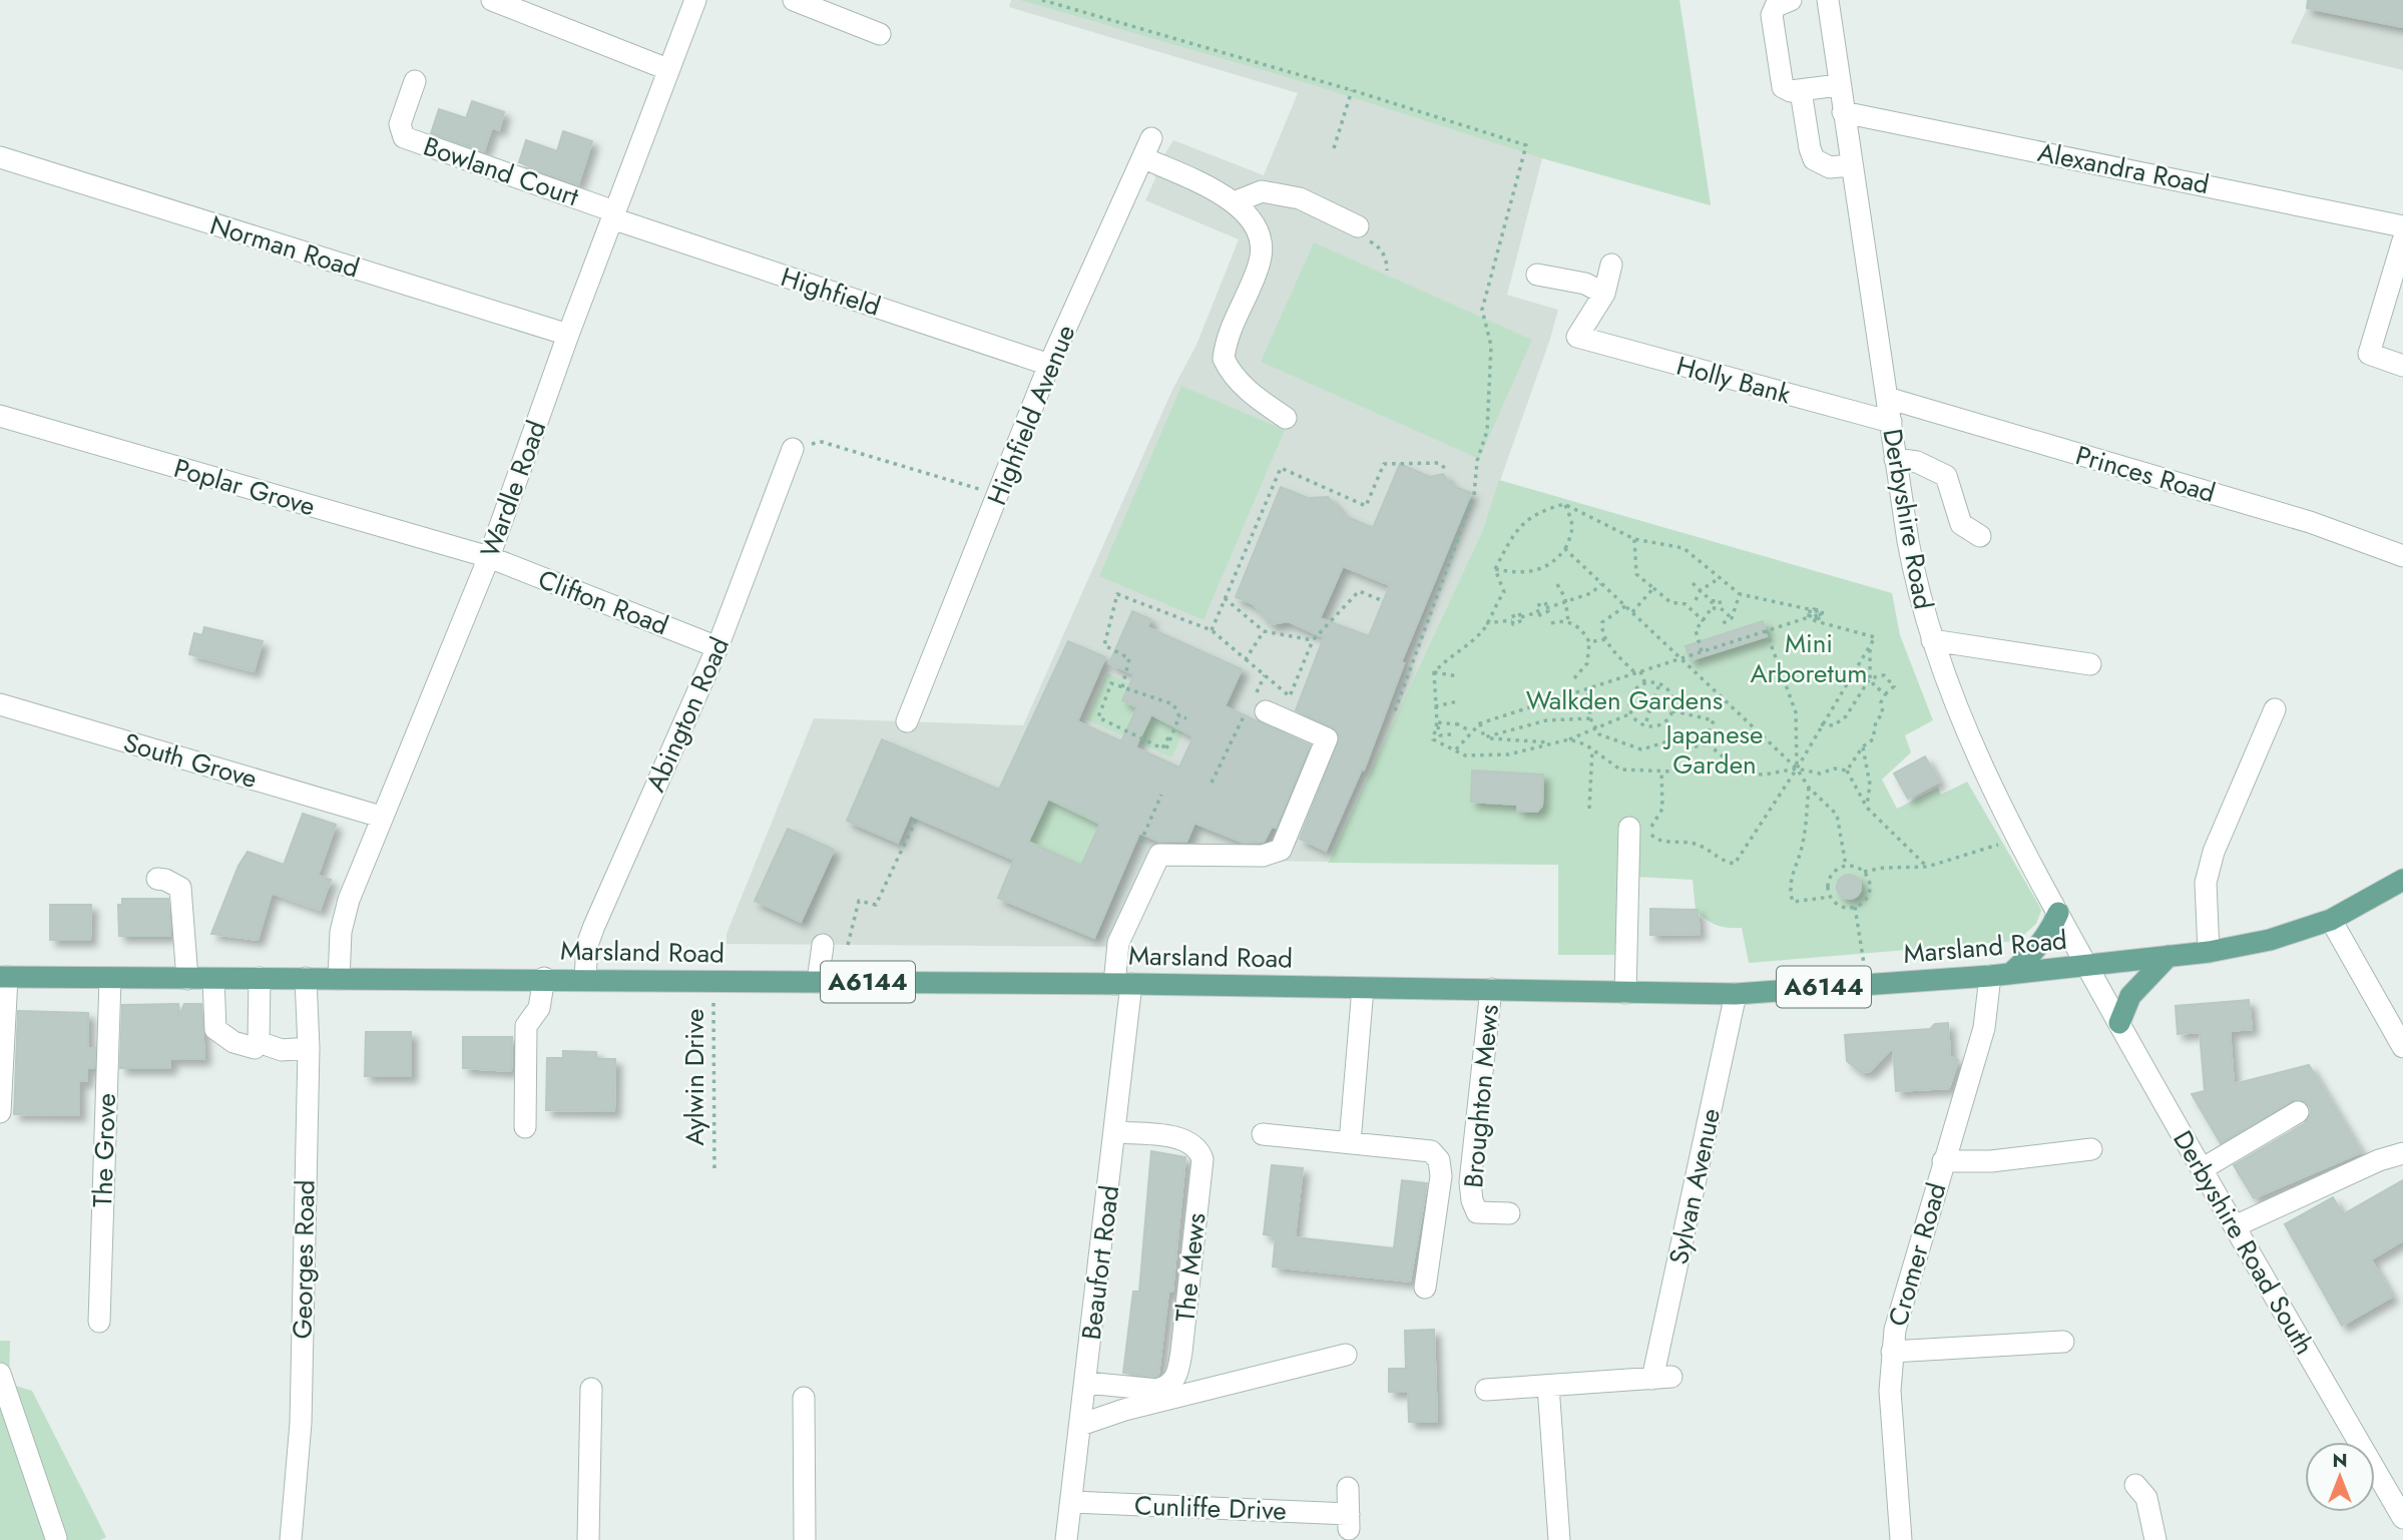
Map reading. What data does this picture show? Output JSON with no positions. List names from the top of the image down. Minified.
{"streets":{"main road":["Marsland Road","A6144"],"street":["Alexandra Road","Bowland Court","Norman Road","Highfield","Holly Bank","Highfield Avenue","Princes Road","Poplar Grove","Wardle Road","Derbyshire Road","Clifton Road","Abington Road","South Grove","Broughton Mews","The Grove","Sylvan Avenue","Derbyshire Road South","Cromer Road","Georges Road","Beaufort Road","The Mews","Cunliffe Drive"],"path":["Aylwin Drive"]},"crossings":[["Alexandra Road","Derbyshire Road"],["Bowland Court","Highfield"],["Bowland Court","Wardle Road"],["Norman Road","Wardle Road"],["Highfield","Highfield Avenue"],["Highfield","Wardle Road"],["Holly Bank","Derbyshire Road"],["Princes Road","Derbyshire Road"],["Poplar Grove","Wardle Road"],["Poplar Grove","Clifton Road"],["Wardle Road","Clifton Road"],["Wardle Road","South Grove"],["Wardle Road","Marsland Road"],["Derbyshire Road","Marsland Road"],["Derbyshire Road","Derbyshire Road South"],["Clifton Road","Abington Road"],["Abington Road","Marsland Road"],["Marsland Road","Aylwin Drive"],["Marsland Road","Broughton Mews"],["Marsland Road","The Grove"],["Marsland Road","Sylvan Avenue"],["Marsland Road","Derbyshire Road South"],["Marsland Road","Cromer Road"],["Marsland Road","Georges Road"],["Marsland Road","Beaufort Road"],["Beaufort Road","The Mews"],["Beaufort Road","Cunliffe Drive"]],"parks":["Mini Arboretum","Walkden Gardens","Japanese Garden"],"north":"top"}
